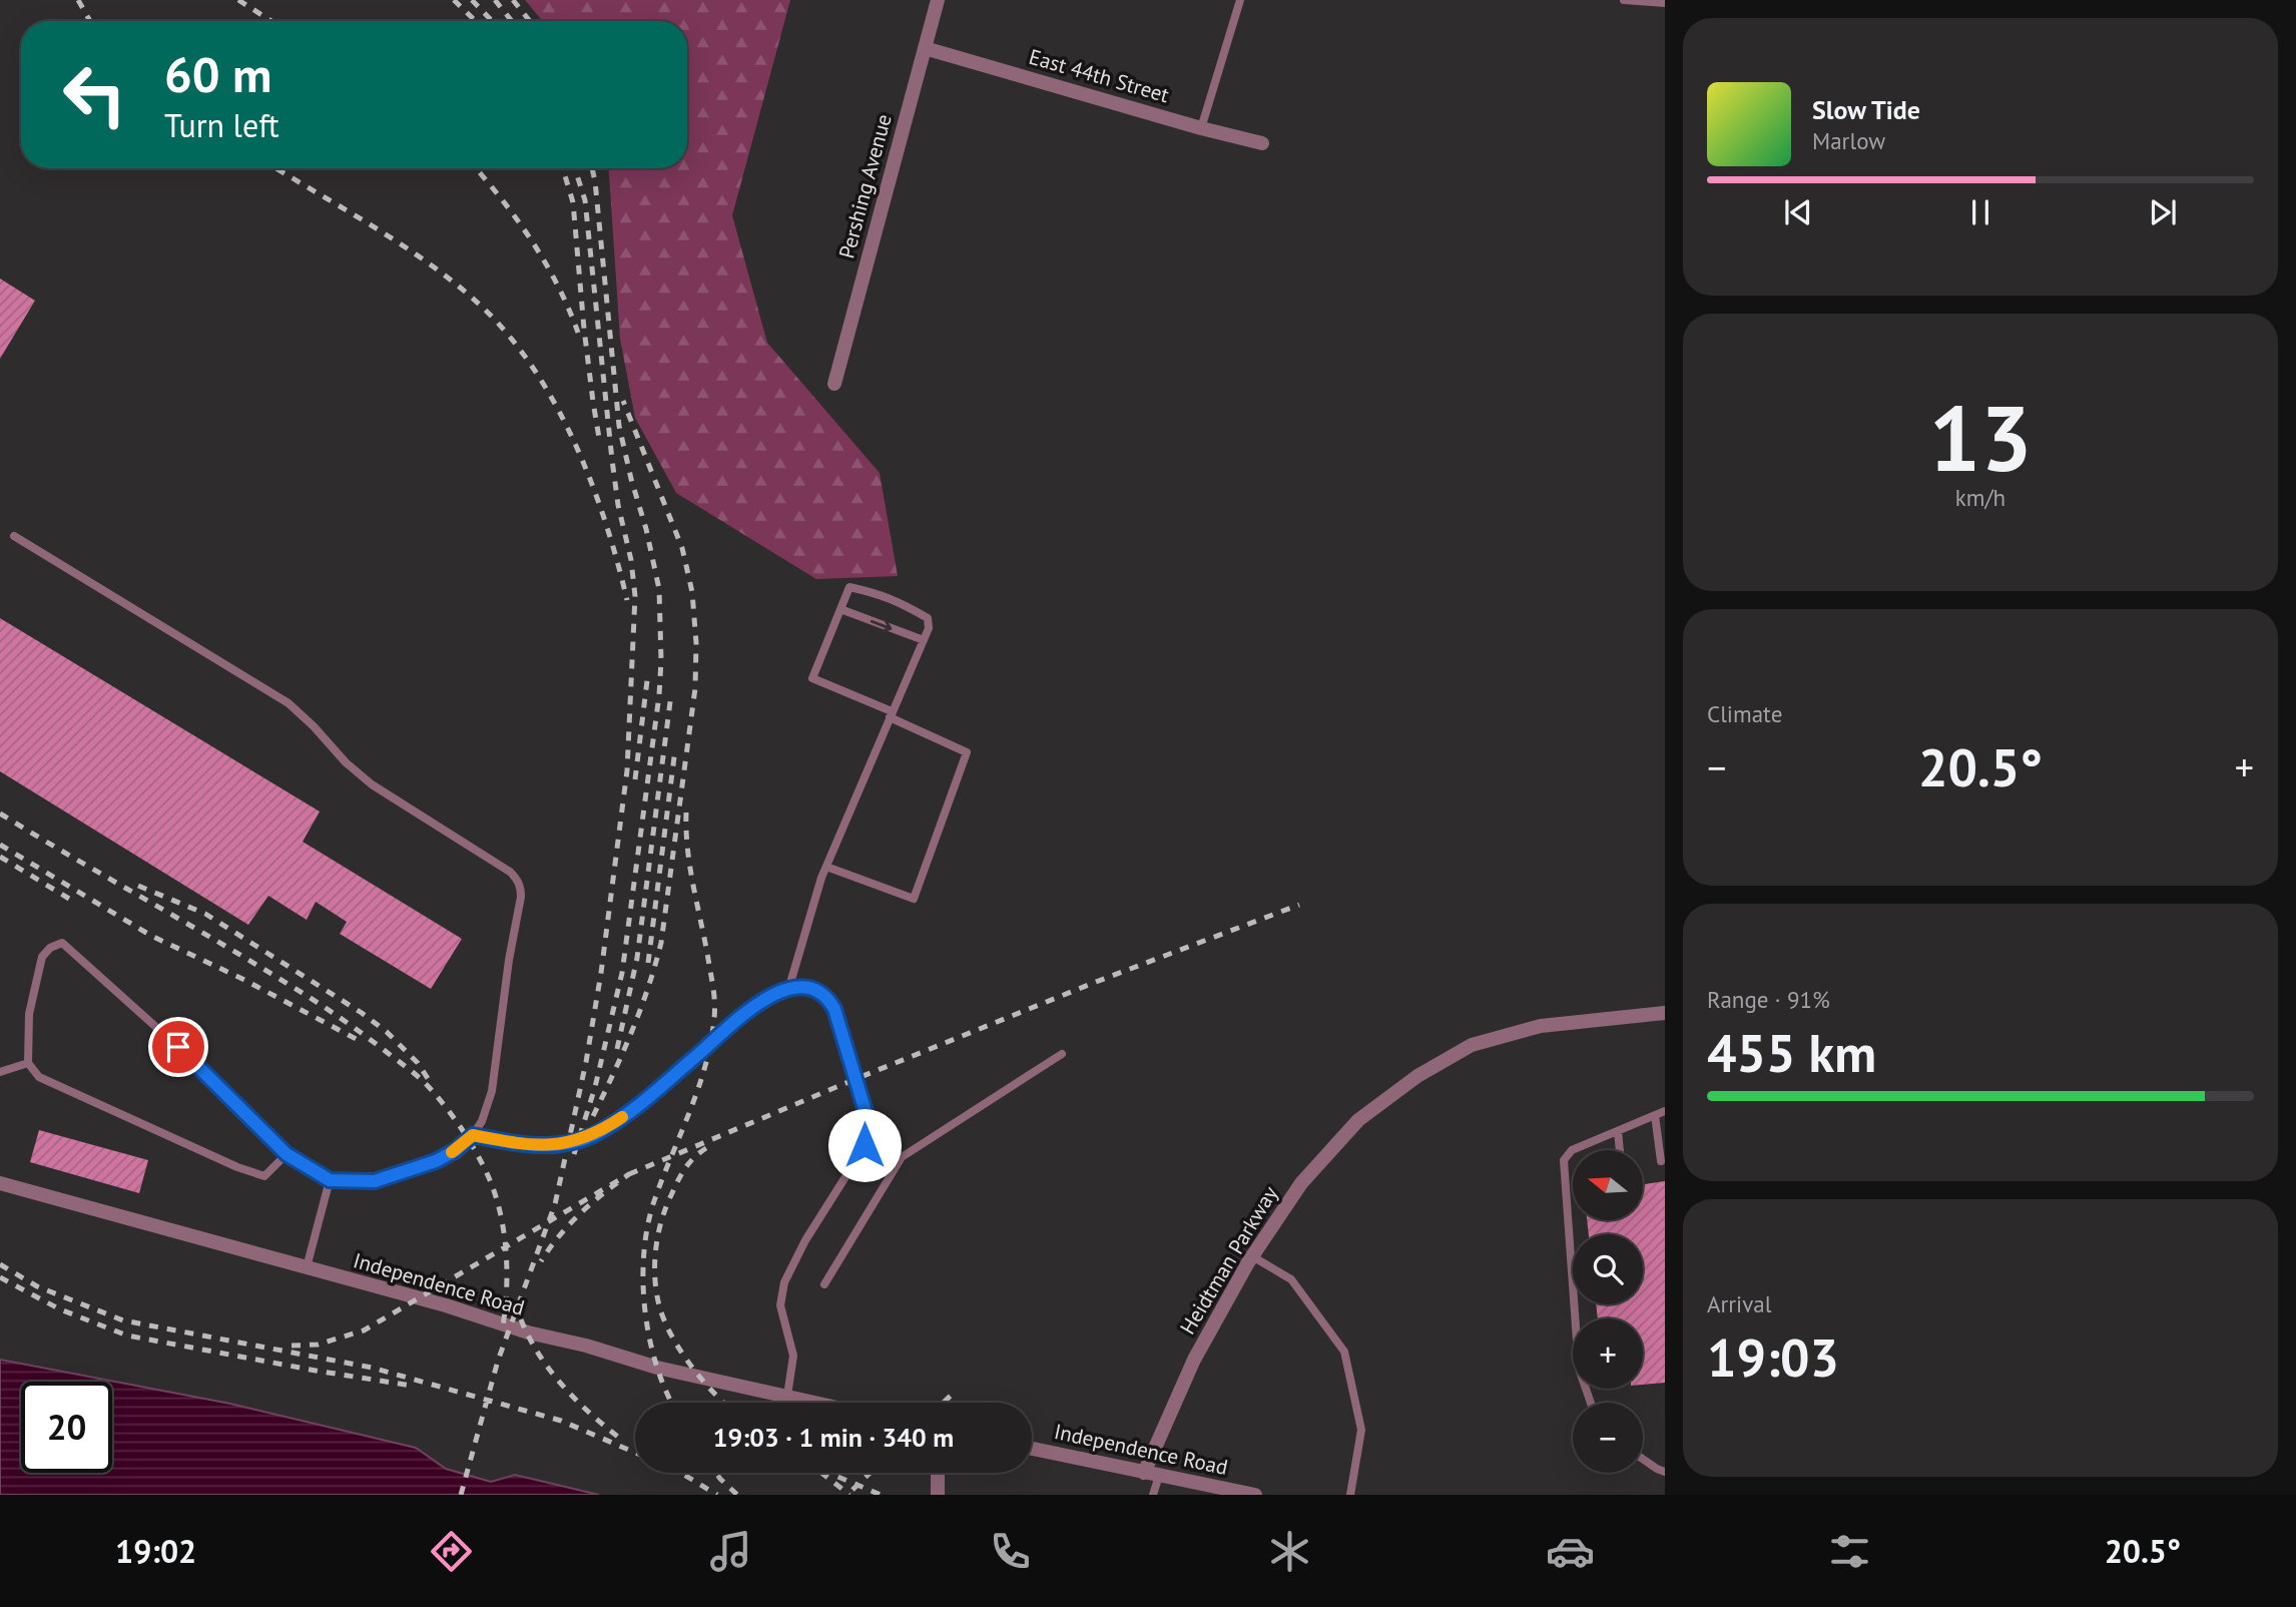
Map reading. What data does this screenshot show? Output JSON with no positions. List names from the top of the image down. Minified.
{"streets":{"street":["East 44th Street","Pershing Avenue","Heidtman Parkway","Independence Road"]},"crossings":[["East 44th Street","Pershing Avenue"],["Heidtman Parkway","Independence Road"]],"north":"left","page":{"turn":["60 m","Turn left"],"song":["Slow Tide","Marlow"],"tile":[["13","km/h"],"Climate",["Range · 91%","455 km"],["Arrival","19:03"]],"heat":["−","20.5°","+"],"map_buttons":["+","−"],"limit":"20","trip":"19:03 · 1 min · 340 m","tabs":["19:02","20.5°"]}}
